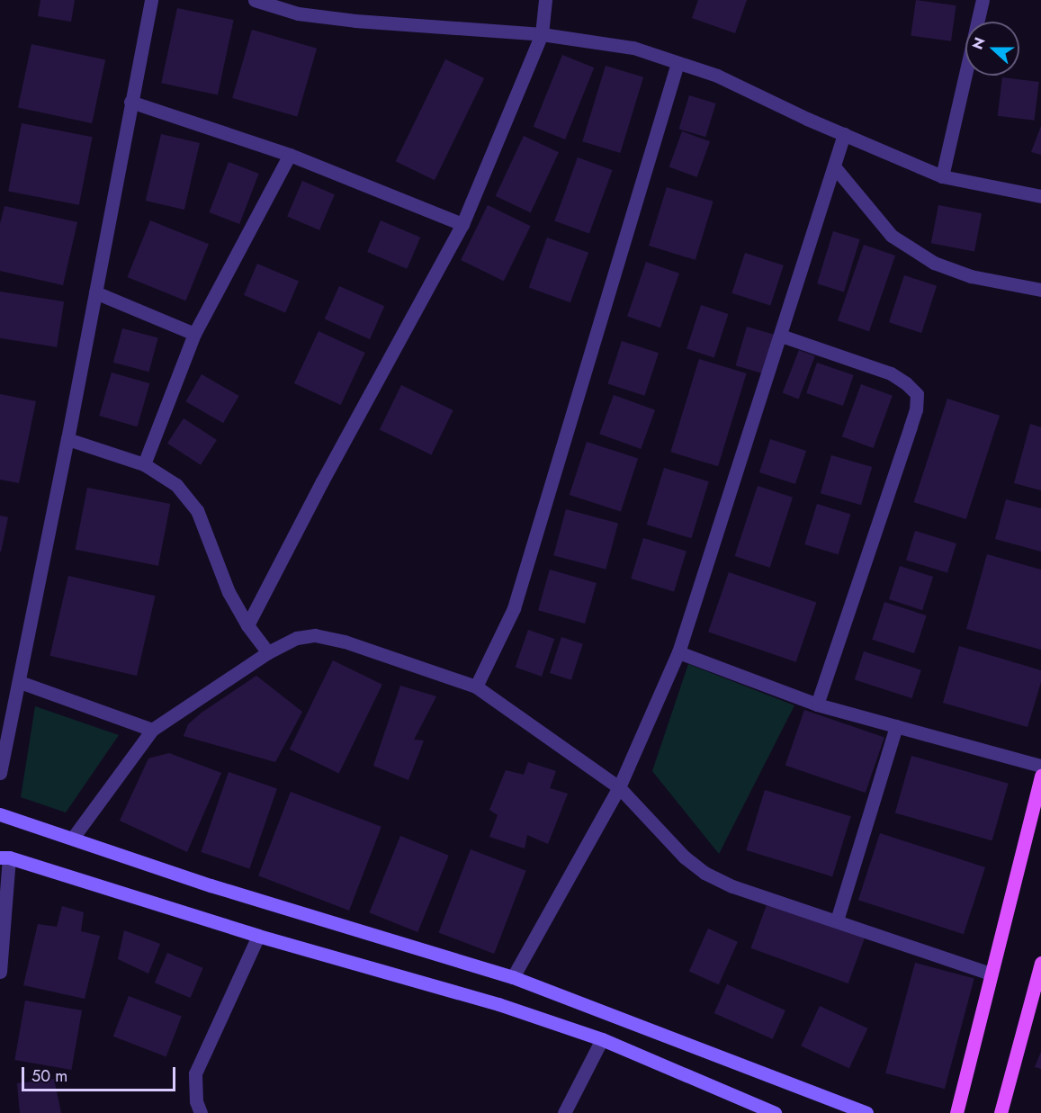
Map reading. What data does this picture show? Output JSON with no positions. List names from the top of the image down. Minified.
{"scale_bar":"50 m","north":"left"}
